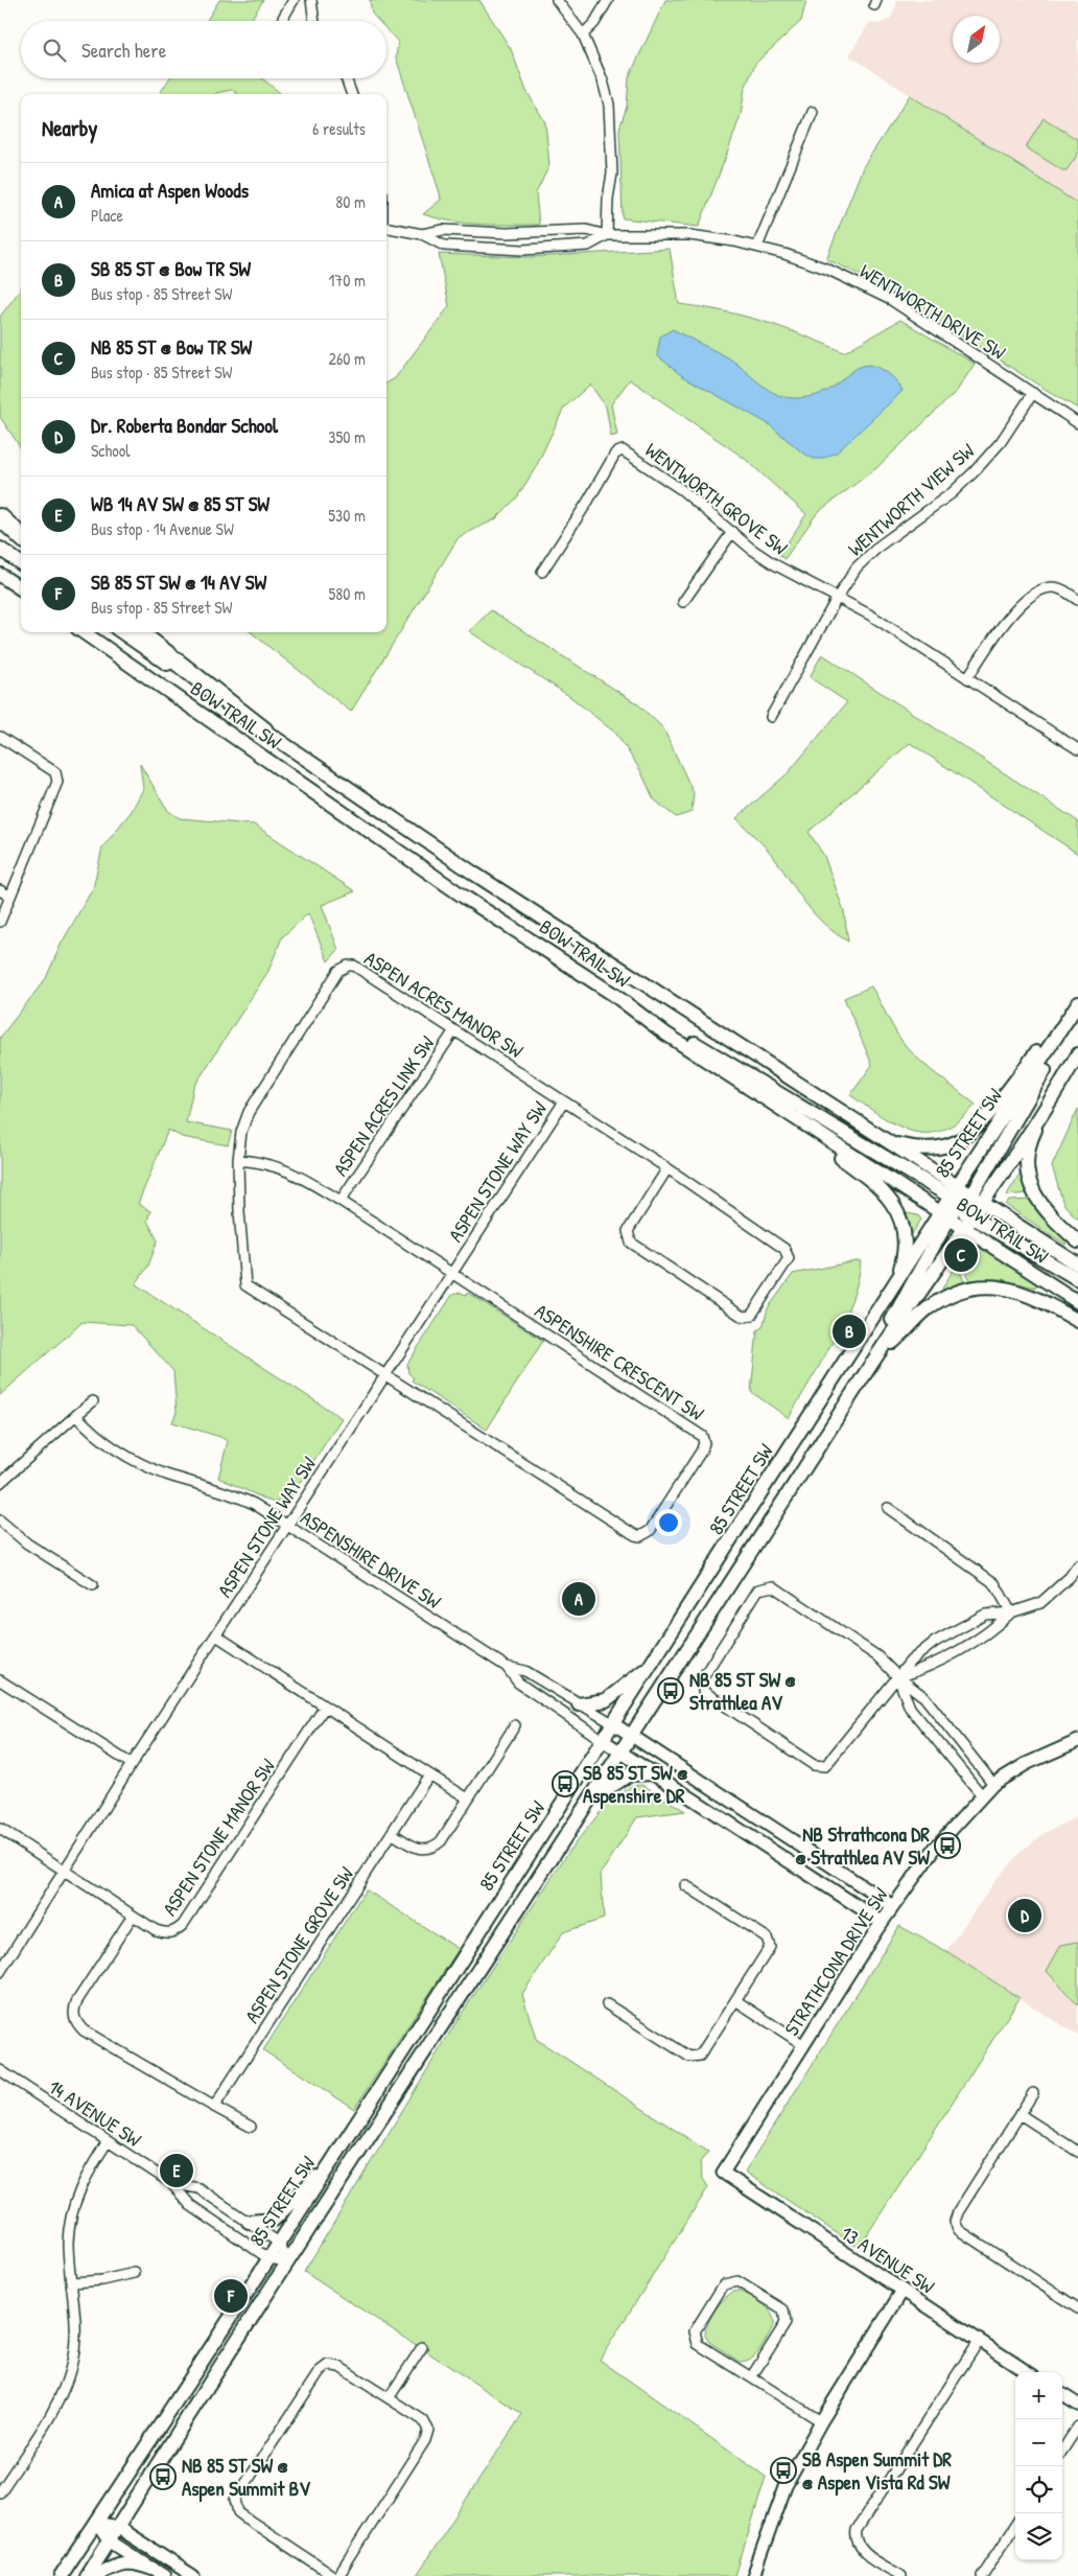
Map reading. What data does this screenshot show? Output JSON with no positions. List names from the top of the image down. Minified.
{"streets":{"main road":["BOW TRAIL SW","85 STREET SW"],"street":["WENTWORTH DRIVE SW","WENTWORTH GROVE SW","WENTWORTH VIEW SW","ASPEN ACRES MANOR SW","ASPEN ACRES LINK SW","ASPEN STONE WAY SW","ASPENSHIRE CRESCENT SW","ASPENSHIRE DRIVE SW","ASPEN STONE MANOR SW","ASPEN STONE GROVE SW","STRATHCONA DRIVE SW","14 AVENUE SW","13 AVENUE SW"]},"crossings":[["WENTWORTH DRIVE SW","WENTWORTH VIEW SW"],["WENTWORTH GROVE SW","WENTWORTH VIEW SW"],["BOW TRAIL SW","85 STREET SW"],["ASPEN ACRES MANOR SW","ASPEN ACRES LINK SW"],["ASPEN ACRES MANOR SW","ASPEN STONE WAY SW"],["ASPEN ACRES MANOR SW","ASPENSHIRE CRESCENT SW"],["85 STREET SW","ASPENSHIRE DRIVE SW"],["85 STREET SW","14 AVENUE SW"],["ASPEN STONE WAY SW","ASPENSHIRE CRESCENT SW"],["ASPEN STONE WAY SW","ASPENSHIRE DRIVE SW"],["ASPEN STONE WAY SW","ASPEN STONE MANOR SW"],["STRATHCONA DRIVE SW","13 AVENUE SW"]],"places":{"bus stop":["NB 85 ST SW @ Strathlea AV","SB 85 ST SW @ Aspenshire DR","NB Strathcona DR @ Strathlea AV SW","SB Aspen Summit DR @ Aspen Vista Rd SW","NB 85 ST SW @ Aspen Summit BV"]},"north":"top right","page":{"search":"Search here","heading":["Nearby","6 results"],"list":[{"mark":"A","name":"Amica at Aspen Woods","note":"Place","value":"80 m"},{"mark":"B","name":"SB 85 ST @ Bow TR SW","note":"Bus stop · 85 Street SW","value":"170 m"},{"mark":"C","name":"NB 85 ST @ Bow TR SW","note":"Bus stop · 85 Street SW","value":"260 m"},{"mark":"D","name":"Dr. Roberta Bondar School","note":"School","value":"350 m"},{"mark":"E","name":"WB 14 AV SW @ 85 ST SW","note":"Bus stop · 14 Avenue SW","value":"530 m"},{"mark":"F","name":"SB 85 ST SW @ 14 AV SW","note":"Bus stop · 85 Street SW","value":"580 m"}],"pins":["C","B","A","D","E","F"],"map_buttons":["+","−"]}}
